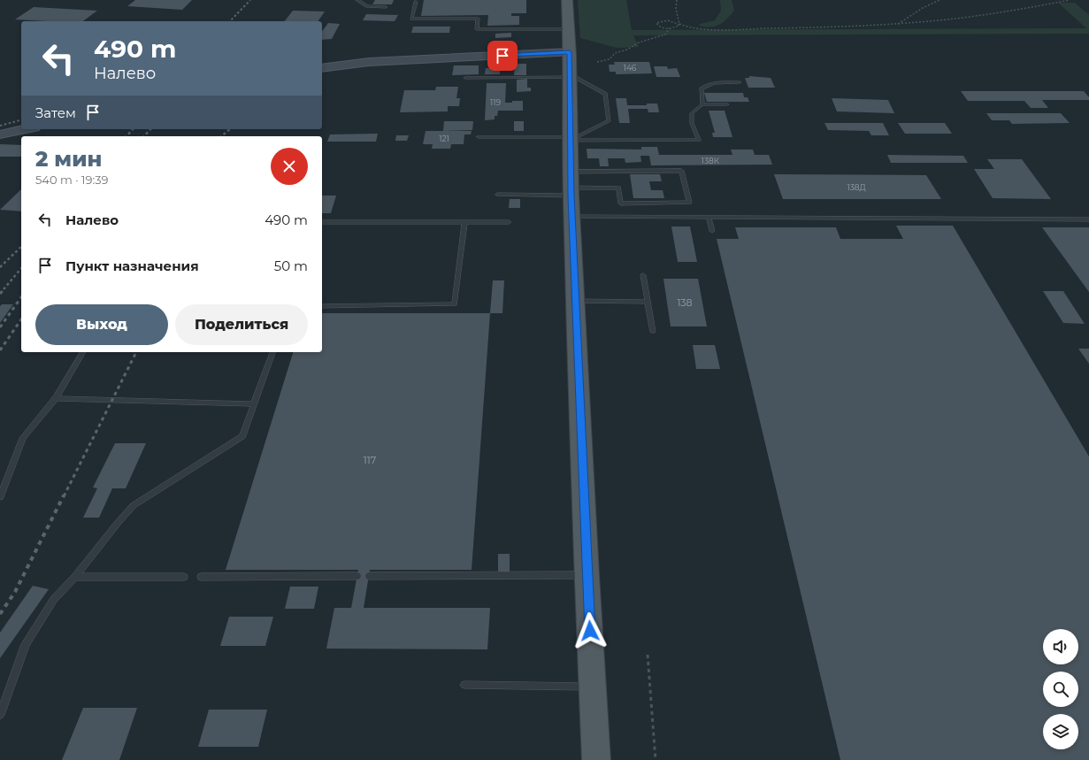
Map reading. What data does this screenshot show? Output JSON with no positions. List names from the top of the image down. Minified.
{"house_numbers":["146","119","121","138К","138Д","138","117"],"page":{"turn":["490 m","Налево"],"then":"Затем","heading":["2 мин","540 m · 19:39"],"list":[{"name":"Налево","value":"490 m"},{"name":"Пункт назначения","value":"50 m"}],"buttons":["Выход","Поделиться"]}}
